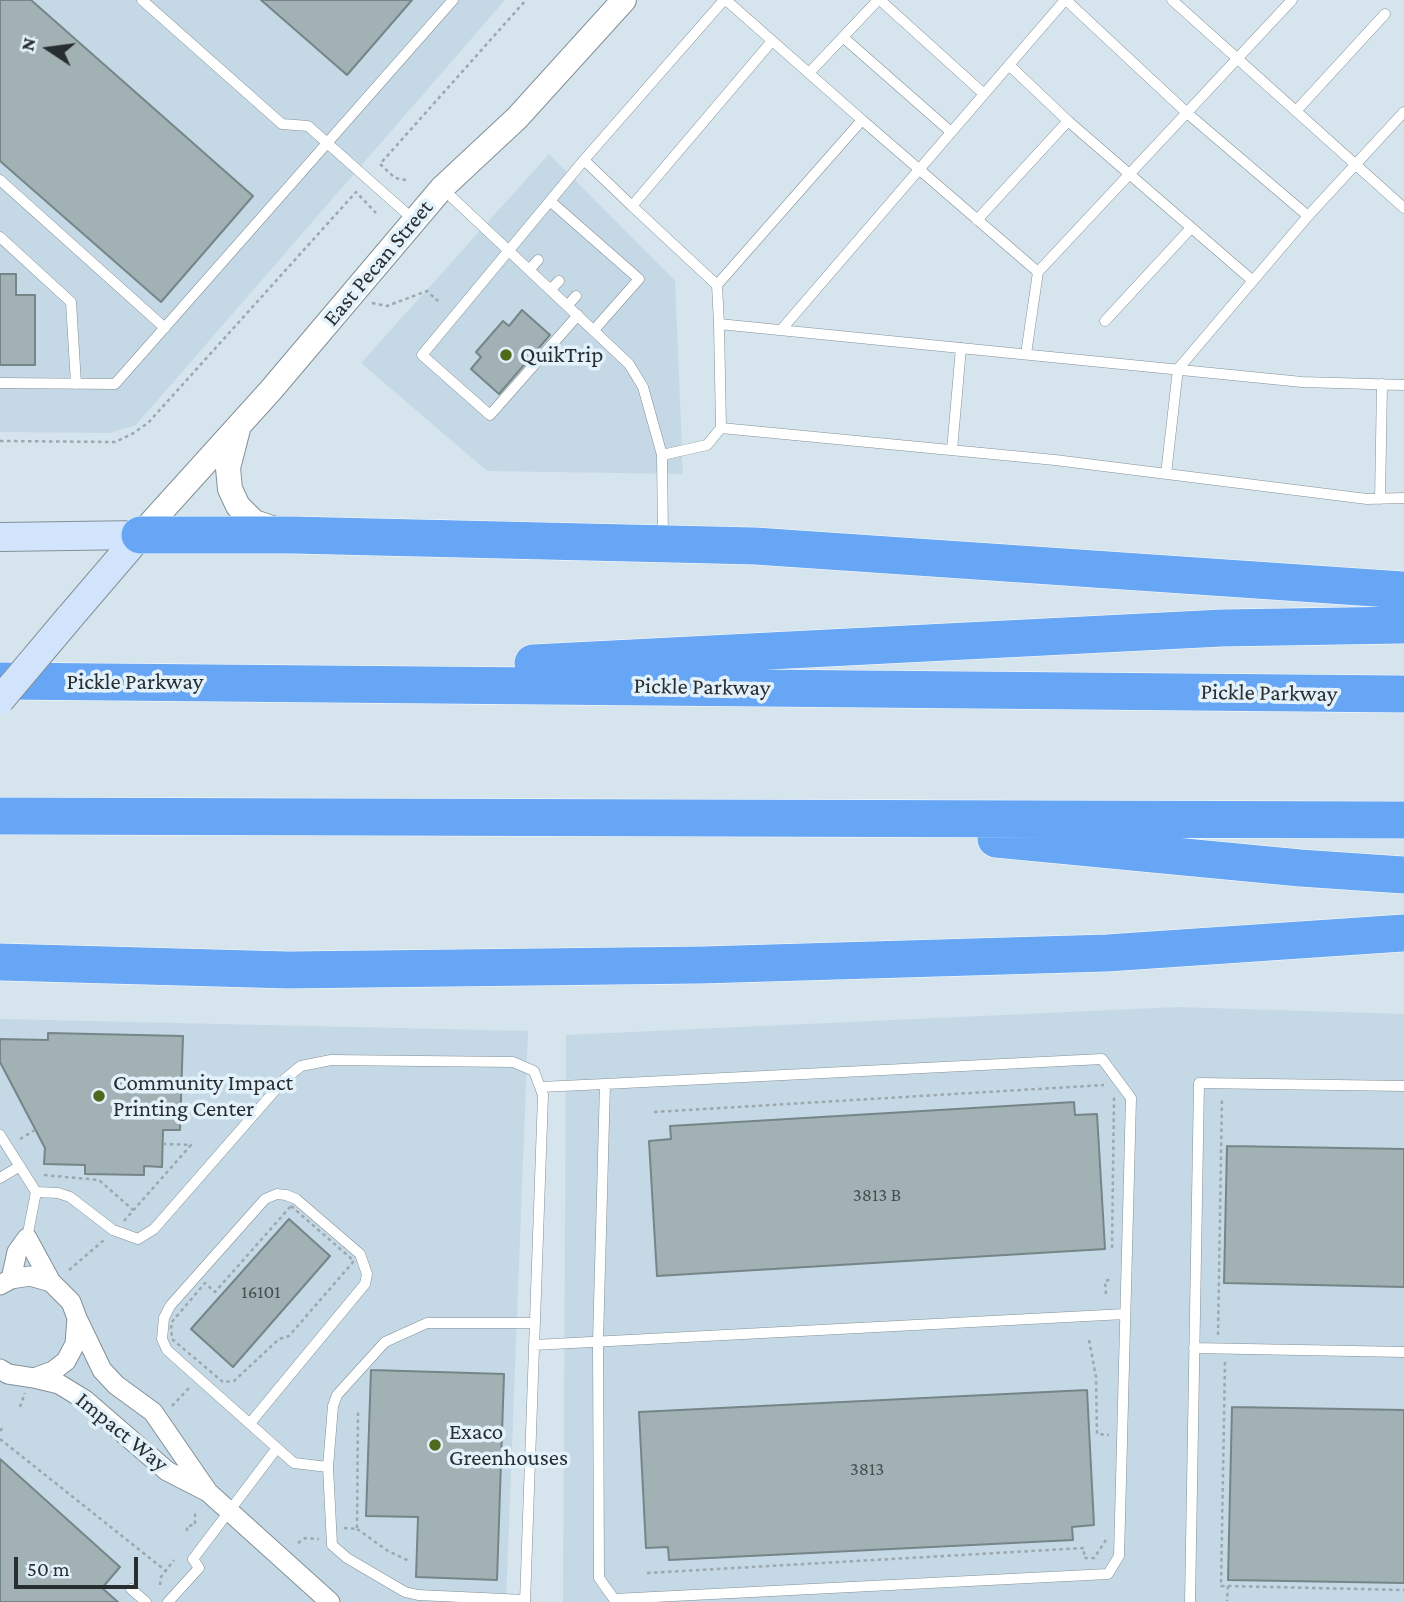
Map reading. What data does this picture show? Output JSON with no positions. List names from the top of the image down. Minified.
{"streets":{"highway":["Pickle Parkway"],"street":["East Pecan Street","Impact Way"]},"places":["QuikTrip","Community Impact Printing Center","Exaco Greenhouses"],"house_numbers":["3813 B","16101","3813"],"scale_bar":"50 m","north":"left"}
